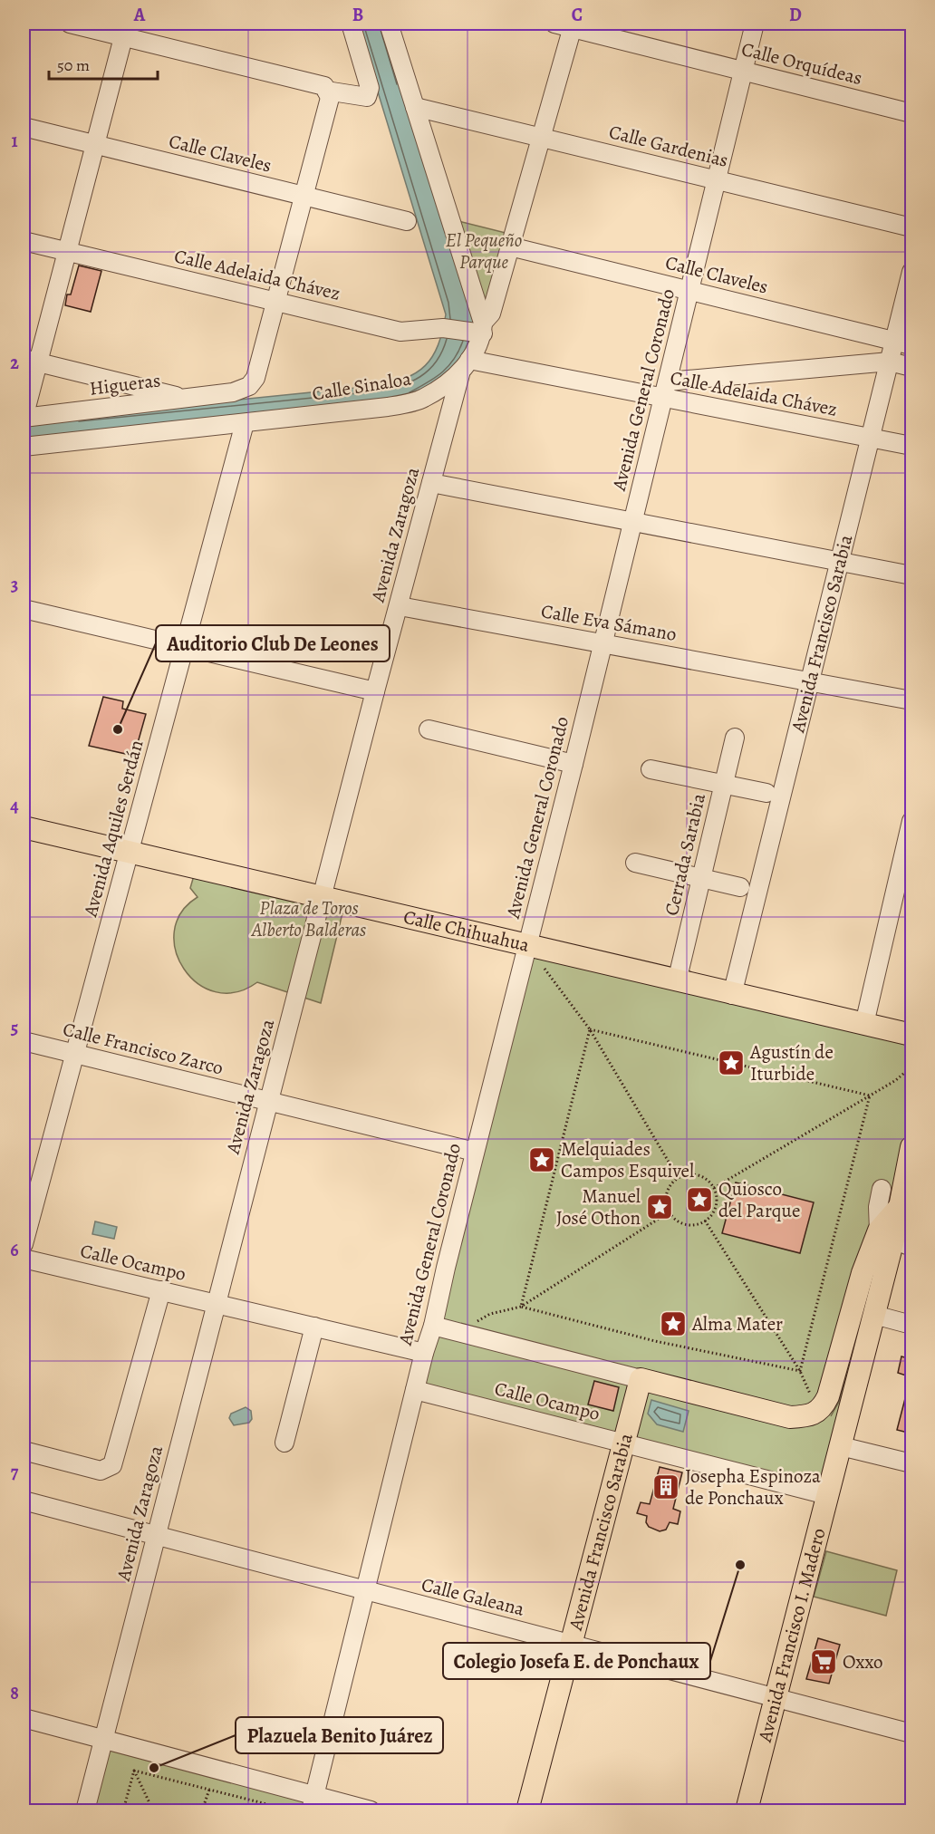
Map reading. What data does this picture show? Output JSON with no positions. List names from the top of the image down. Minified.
{"streets":{"main road":["Avenida Francisco Sarabia","Calle Chihuahua","Avenida Francisco I. Madero"],"street":["Calle Orquídeas","Calle Gardenias","Calle Claveles","Calle Adelaida Chávez","Higueras","Calle Sinaloa","Avenida General Coronado","Avenida Zaragoza","Calle Eva Sámano","Avenida Aquiles Serdán","Cerrada Sarabia","Calle Francisco Zarco","Calle Ocampo","Calle Galeana"]},"crossings":[["Calle Orquídeas","Avenida General Coronado"],["Calle Gardenias","Avenida General Coronado"],["Calle Claveles","Avenida General Coronado"],["Calle Claveles","Avenida Francisco Sarabia"],["Calle Adelaida Chávez","Higueras"],["Calle Adelaida Chávez","Calle Sinaloa"],["Calle Adelaida Chávez","Avenida General Coronado"],["Calle Adelaida Chávez","Avenida Zaragoza"],["Calle Adelaida Chávez","Avenida Francisco Sarabia"],["Calle Sinaloa","Avenida Zaragoza"],["Calle Sinaloa","Avenida Aquiles Serdán"],["Avenida General Coronado","Calle Eva Sámano"],["Avenida General Coronado","Calle Chihuahua"],["Avenida General Coronado","Calle Francisco Zarco"],["Avenida General Coronado","Calle Ocampo"],["Avenida General Coronado","Calle Galeana"],["Avenida Zaragoza","Calle Eva Sámano"],["Avenida Zaragoza","Calle Chihuahua"],["Avenida Zaragoza","Calle Francisco Zarco"],["Avenida Zaragoza","Calle Ocampo"],["Avenida Zaragoza","Calle Galeana"],["Calle Eva Sámano","Avenida Francisco Sarabia"],["Avenida Francisco Sarabia","Calle Chihuahua"],["Avenida Francisco Sarabia","Calle Ocampo"],["Avenida Francisco Sarabia","Calle Galeana"],["Avenida Aquiles Serdán","Calle Chihuahua"],["Avenida Aquiles Serdán","Calle Francisco Zarco"],["Cerrada Sarabia","Calle Chihuahua"],["Calle Ocampo","Avenida Francisco I. Madero"],["Calle Galeana","Avenida Francisco I. Madero"]],"parks":["El Pequeño Parque","Plaza de Toros Alberto Balderas"],"places":{"other":["Auditorio Club De Leones","Colegio Josefa E. de Ponchaux","Plazuela Benito Juárez"],"place":["Agustín de Iturbide","Melquiades Campos Esquivel","Quiosco del Parque","Manuel José Othon","Alma Mater"],"building":["Josepha Espinoza de Ponchaux"],"supermarket":["Oxxo"]},"scale_bar":"50 m","grid":{"columns":["A","B","C","D"],"rows":["1","2","3","4","5","6","7","8"]}}
